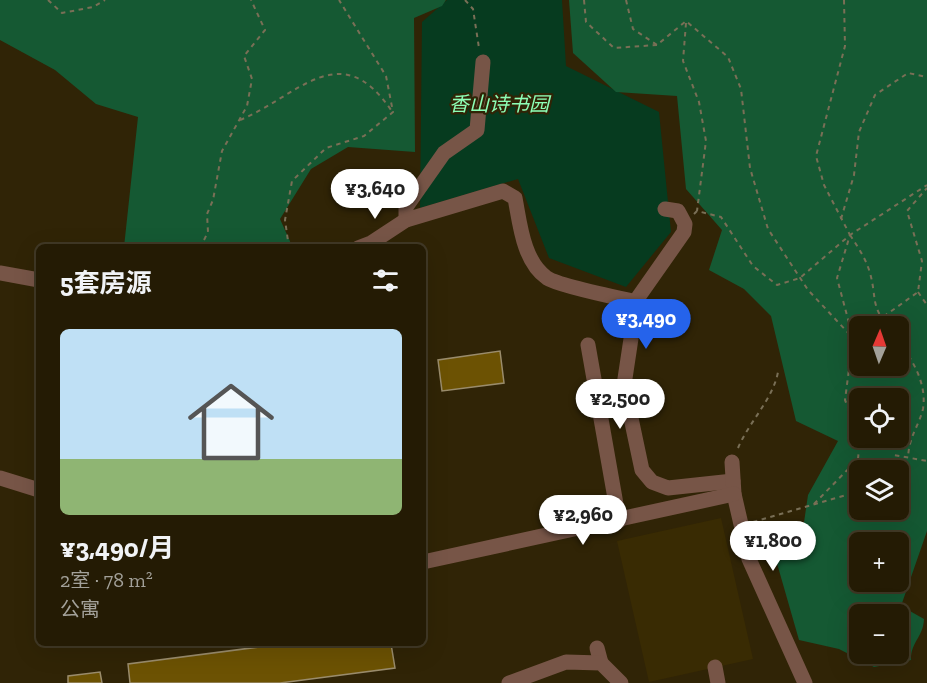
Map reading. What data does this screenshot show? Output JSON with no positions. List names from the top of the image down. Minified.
{"parks":["香山诗书园"],"north":"top","page":{"price":["¥3,640","¥3,490","¥2,500","¥2,960","¥1,800"],"heading":"5套房源","map_buttons":["+","−"],"list":[{"name":"¥3,490/月","note":"2室 · 78 m² · 公寓"}]}}
